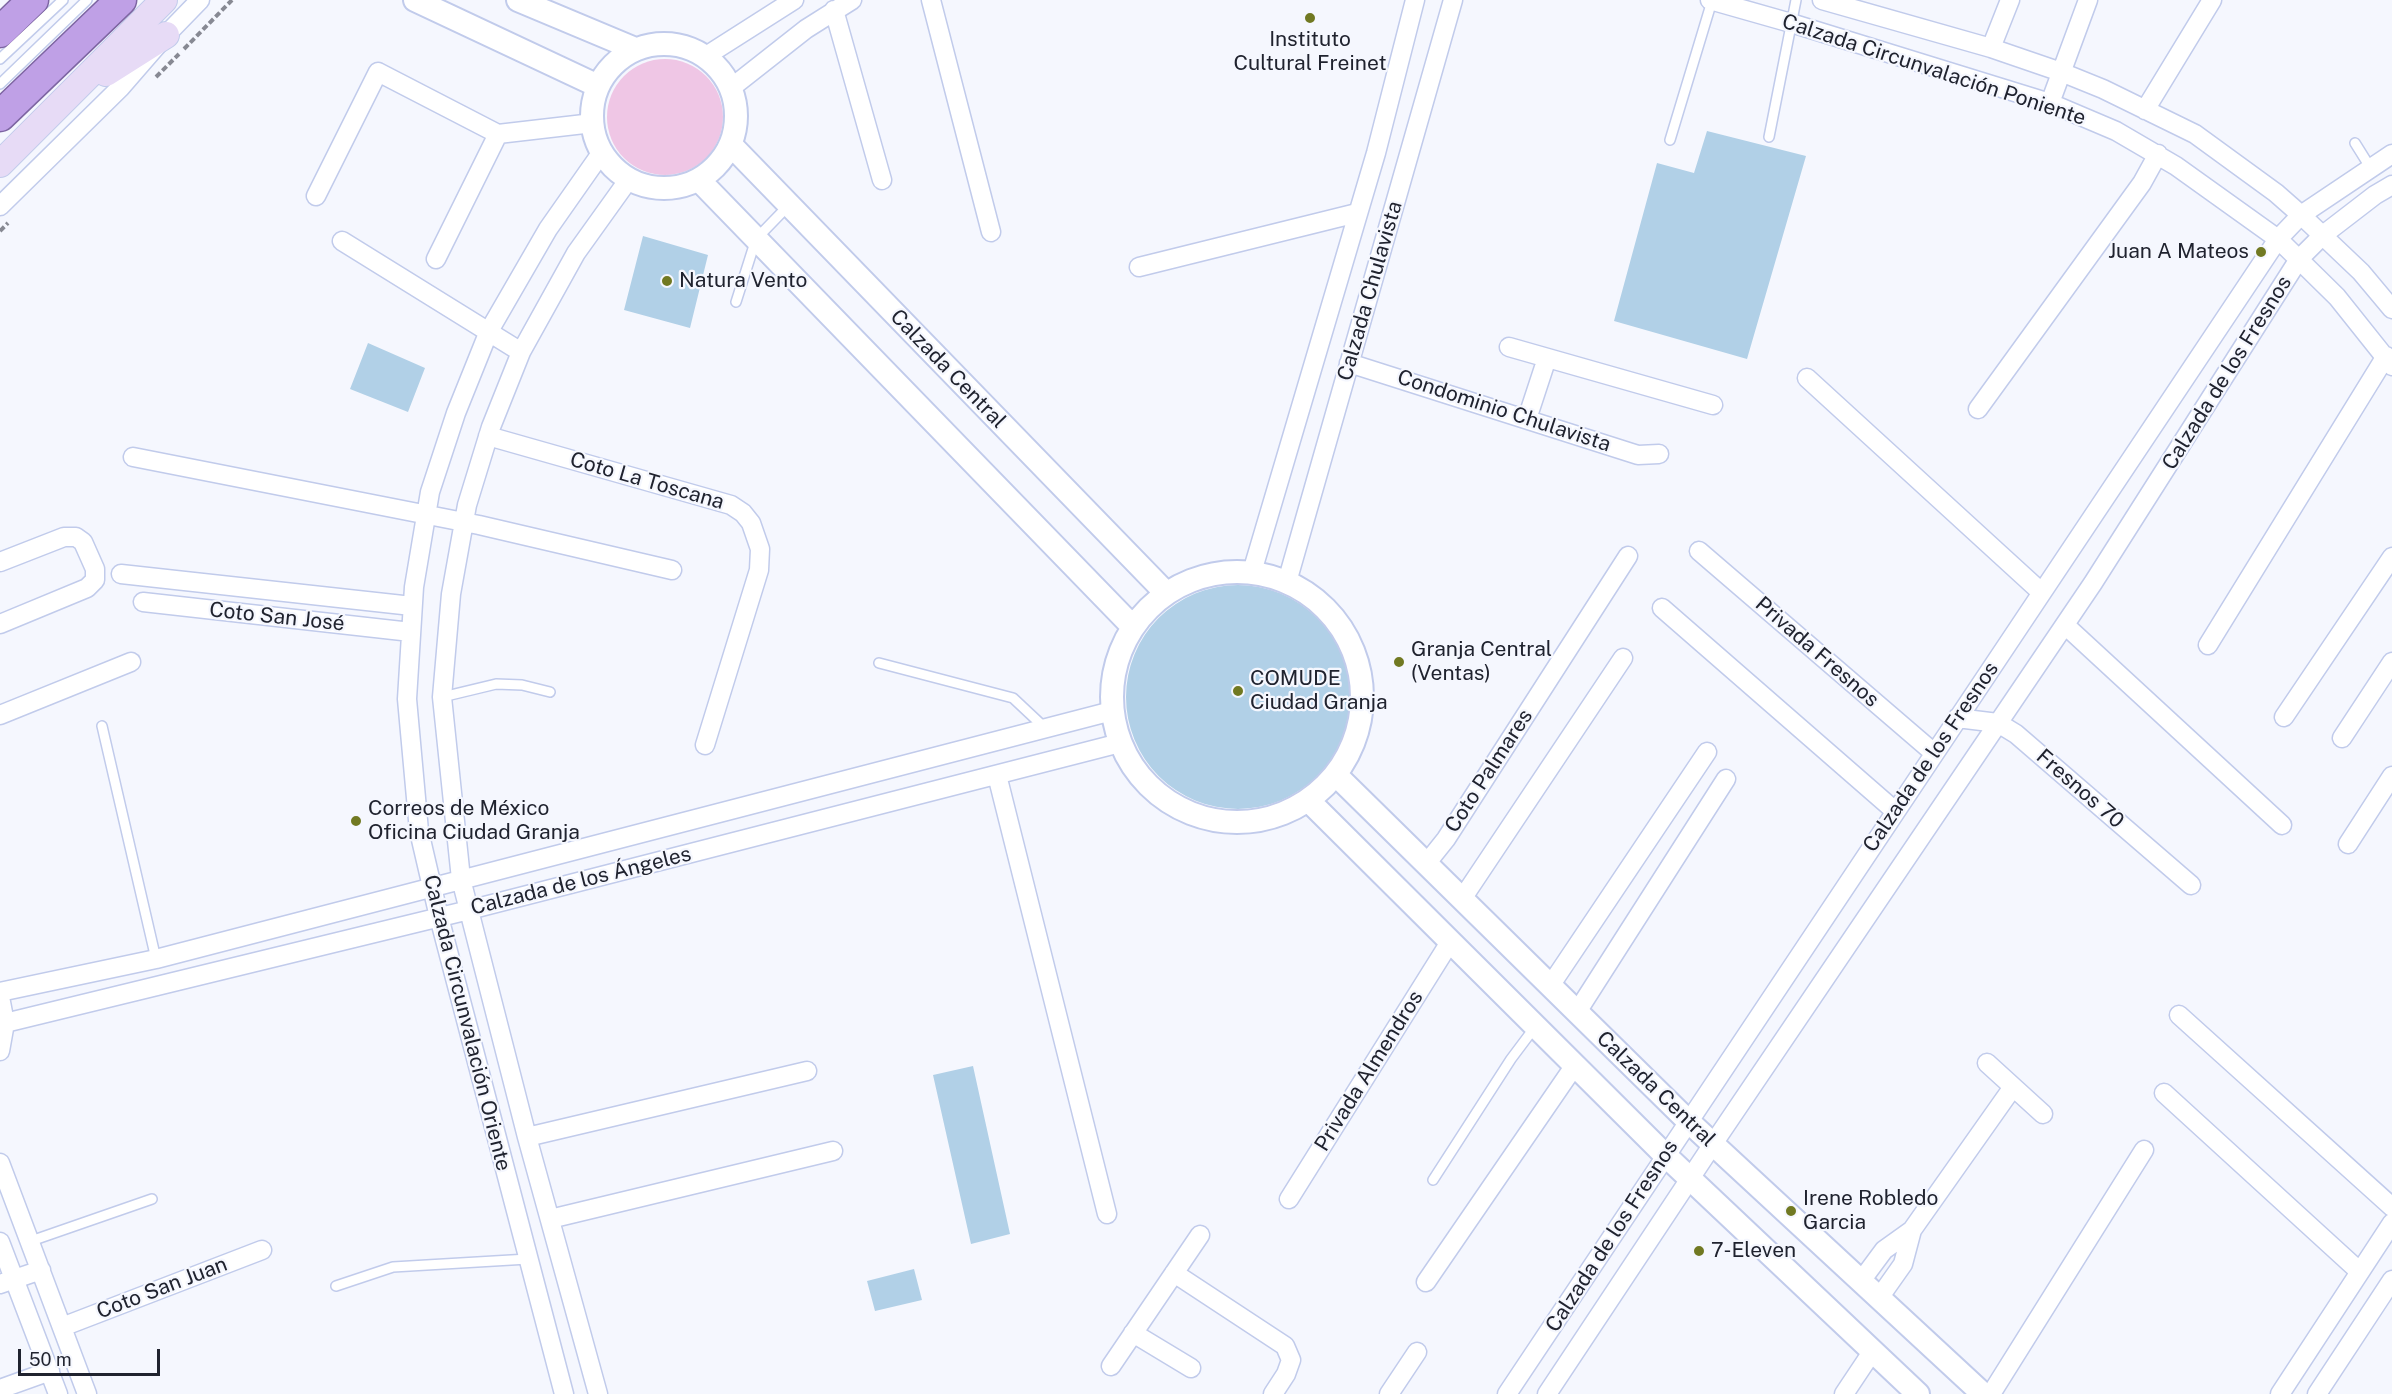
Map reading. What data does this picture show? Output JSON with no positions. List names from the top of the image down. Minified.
{"streets":{"street":["Calzada Circunvalación Poniente","Calzada Chulavista","Calzada Central","Calzada de los Fresnos","Condominio Chulavista","Coto La Toscana","Coto San José","Privada Fresnos","Coto Palmares","Fresnos 70","Calzada de los Ángeles","Calzada Circunvalación Oriente","Privada Almendros","Coto San Juan"]},"crossings":[["Calzada Circunvalación Poniente","Calzada de los Fresnos"],["Calzada Chulavista","Condominio Chulavista"],["Calzada Central","Calzada de los Fresnos"],["Calzada Central","Coto Palmares"],["Calzada Central","Calzada Circunvalación Oriente"],["Calzada Central","Privada Almendros"],["Calzada de los Fresnos","Privada Fresnos"],["Calzada de los Fresnos","Fresnos 70"],["Coto La Toscana","Calzada Circunvalación Oriente"],["Coto San José","Calzada Circunvalación Oriente"],["Calzada de los Ángeles","Calzada Circunvalación Oriente"]],"places":["Instituto Cultural Freinet","Juan A Mateos","Natura Vento","Granja Central (Ventas)","COMUDE Ciudad Granja","Correos de México Oficina Ciudad Granja","Irene Robledo Garcia","7-Eleven"],"scale_bar":"50 m"}
